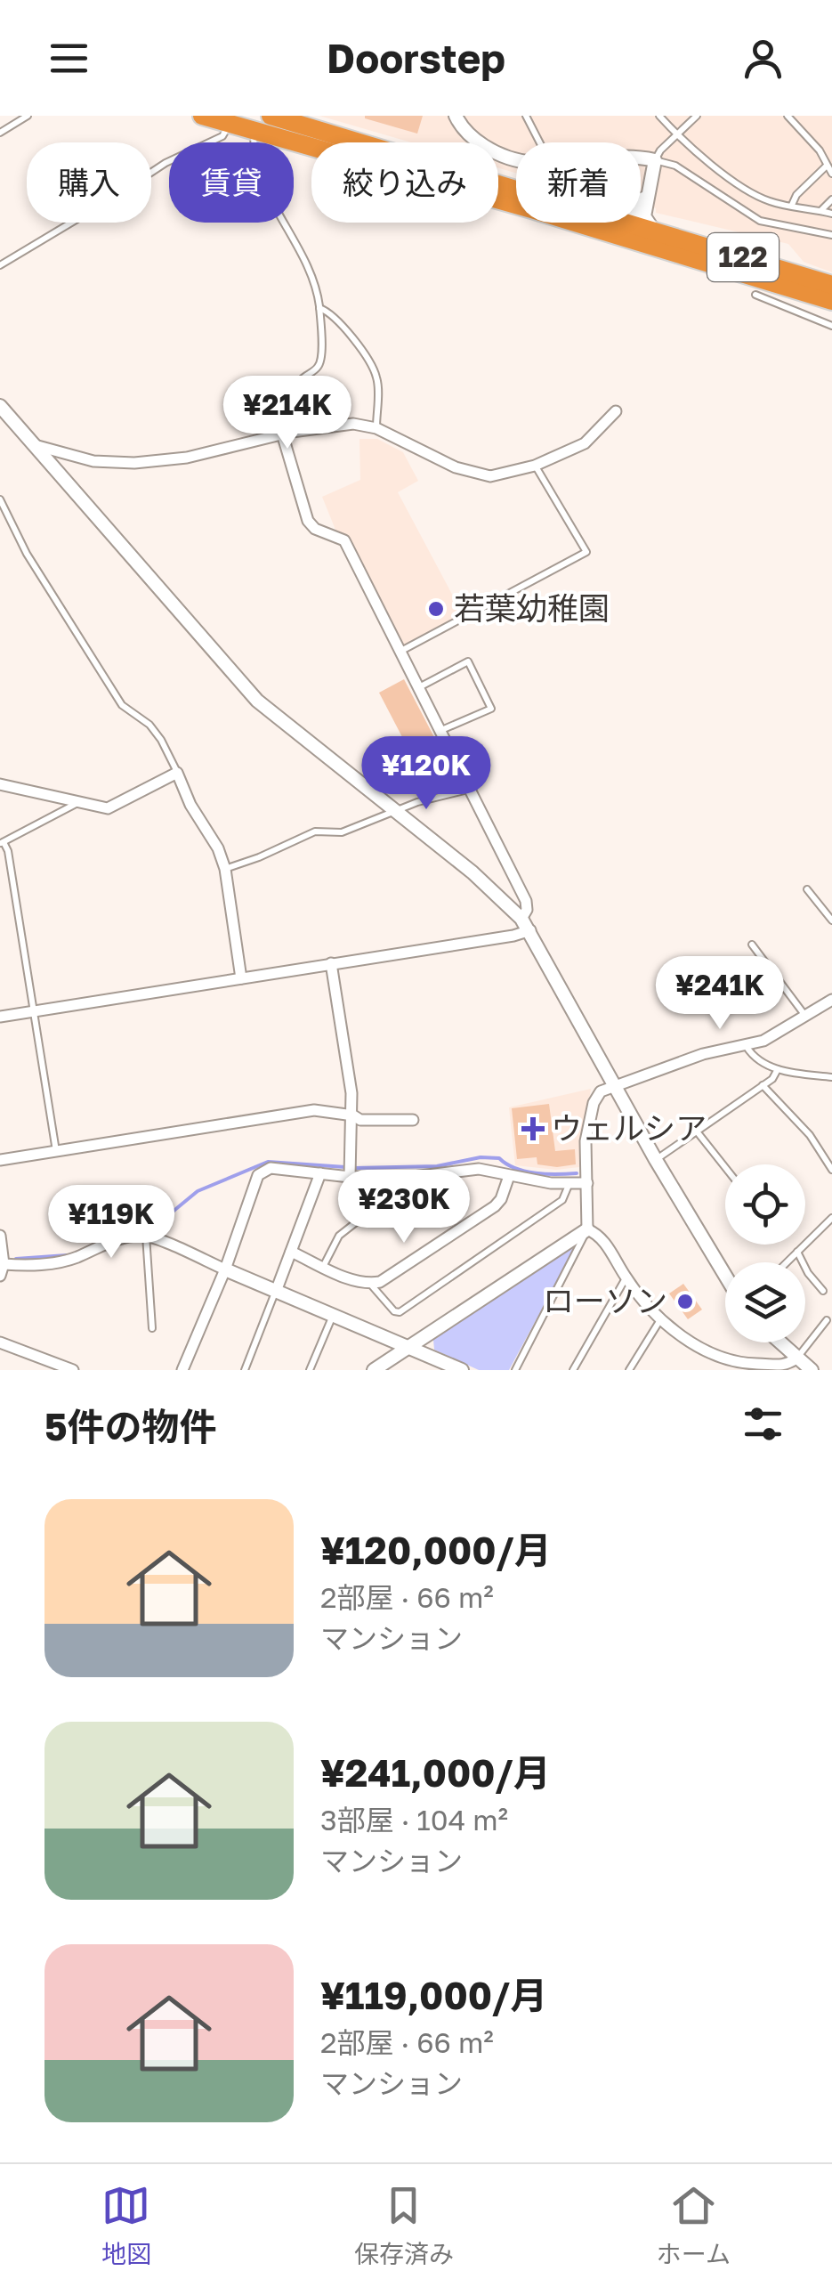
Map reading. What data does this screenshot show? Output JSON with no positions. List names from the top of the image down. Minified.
{"streets":{"highway":["122"]},"places":{"other":["若葉幼稚園","ローソン"],"health":["ウェルシア"]},"page":{"header":"Doorstep","chip":["購入","賃貸","絞り込み","新着"],"price":["¥214K","¥120K","¥241K","¥230K","¥119K"],"heading":"5件の物件","list":[{"name":"¥120,000/月","note":"2部屋 · 66 m² · マンション"},{"name":"¥241,000/月","note":"3部屋 · 104 m² · マンション"},{"name":"¥119,000/月","note":"2部屋 · 66 m² · マンション"}],"tabs":["地図","保存済み","ホーム"]}}
